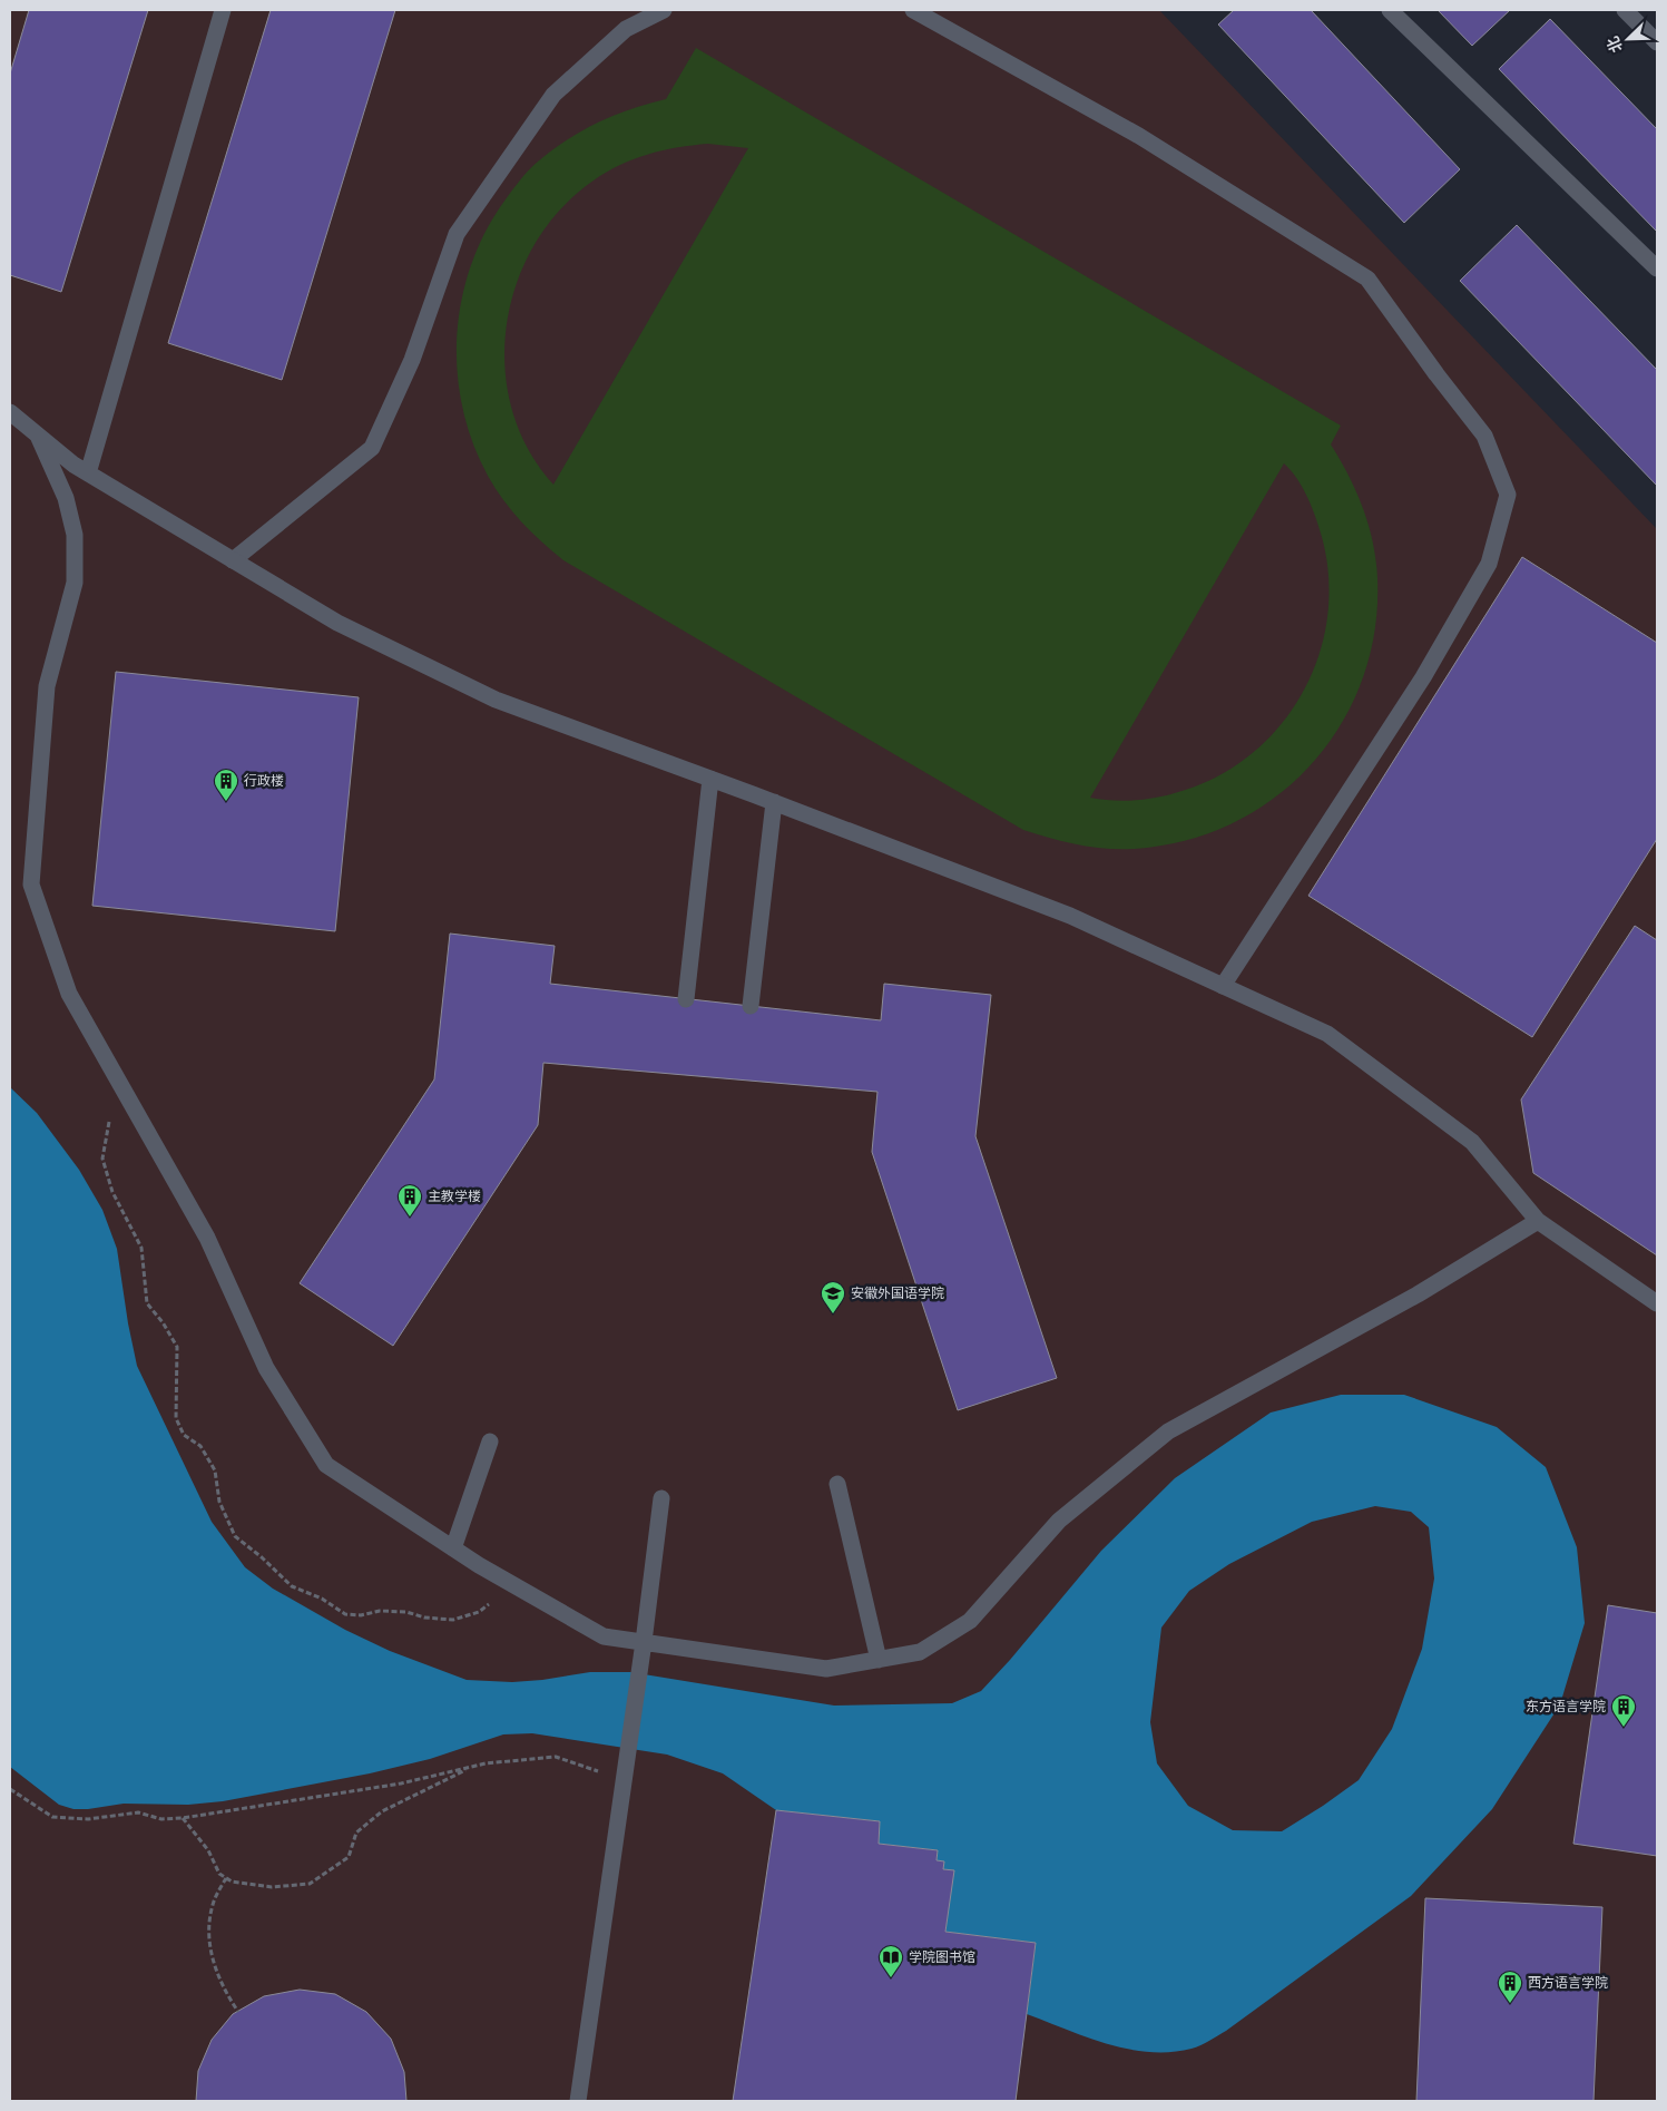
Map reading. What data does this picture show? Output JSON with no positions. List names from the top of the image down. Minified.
{"places":{"building":["行政楼","主教学楼","东方语言学院","西方语言学院"],"school or university":["安徽外国语学院"],"library":["学院图书馆"]},"north":"bottom left"}
